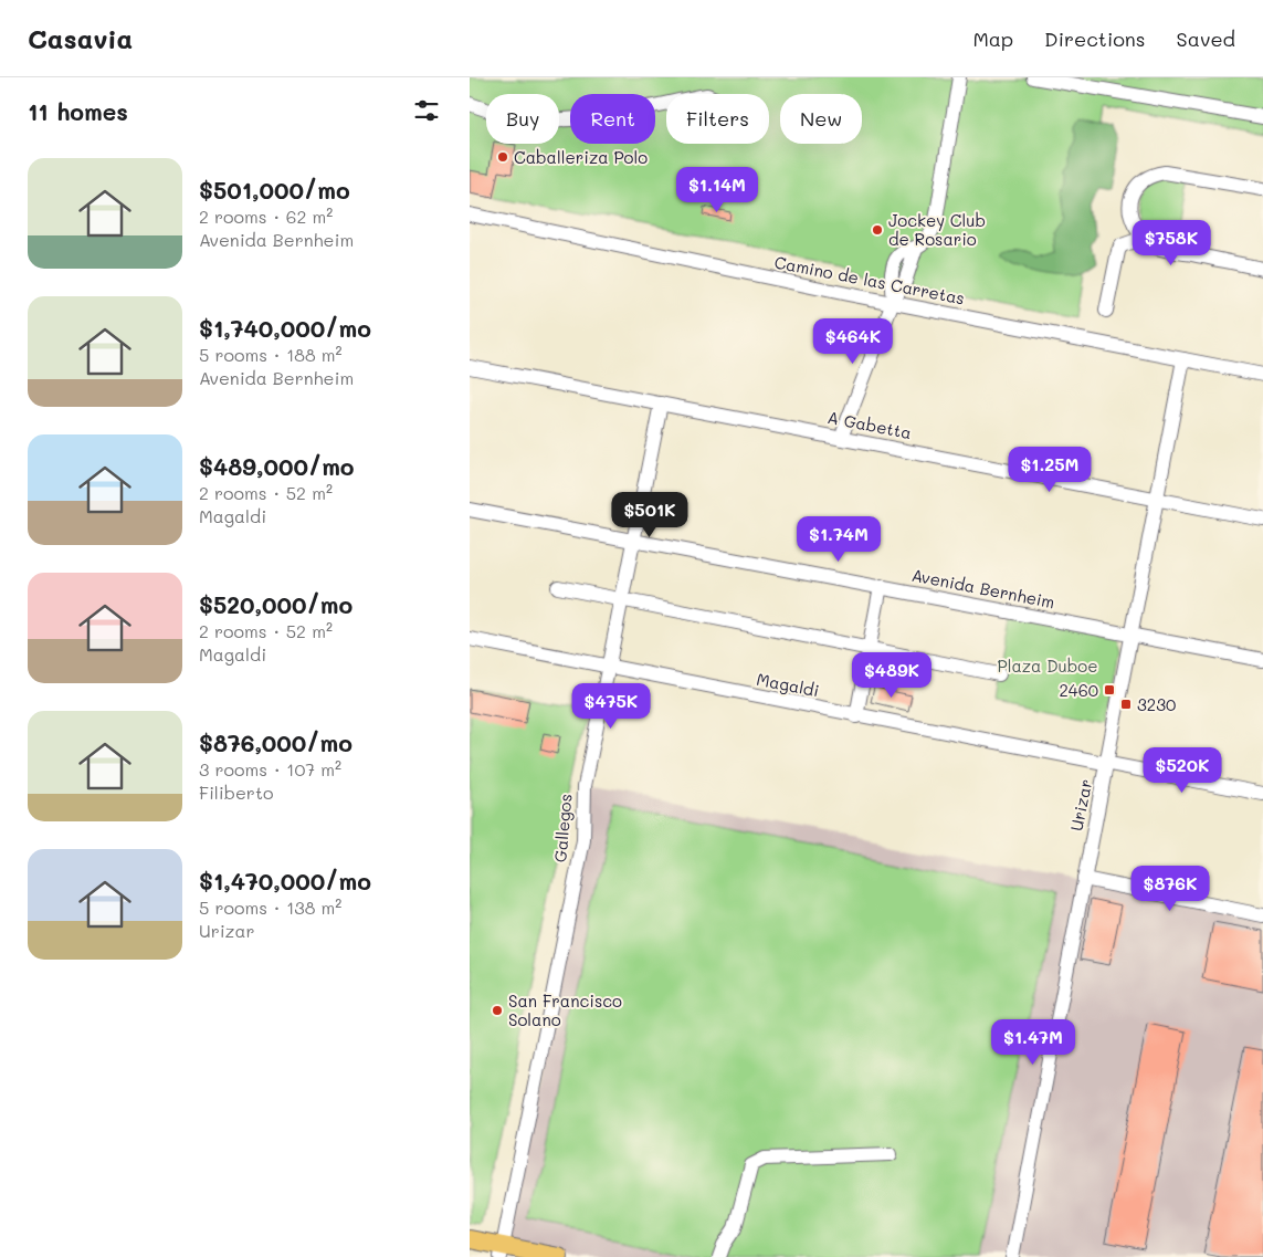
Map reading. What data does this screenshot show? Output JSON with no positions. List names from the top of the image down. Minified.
{"streets":{"street":["Camino de las Carretas","A Gabetta","Avenida Bernheim","Magaldi","Urizar","Gallegos"]},"crossings":[["Camino de las Carretas","Urizar"],["A Gabetta","Urizar"],["A Gabetta","Gallegos"],["Avenida Bernheim","Urizar"],["Avenida Bernheim","Gallegos"],["Magaldi","Urizar"],["Magaldi","Gallegos"]],"parks":["Plaza Duboe"],"places":{"other":["Caballeriza Polo","Jockey Club de Rosario","San Francisco Solano"],"transit":["2460","3230"]},"page":{"header":"Casavia","nav":["Map","Directions","Saved"],"heading":"11 homes","chip":["Buy","Rent","Filters","New"],"list":[{"name":"$501,000/mo","note":"2 rooms · 62 m² · Avenida Bernheim"},{"name":"$1,740,000/mo","note":"5 rooms · 188 m² · Avenida Bernheim"},{"name":"$489,000/mo","note":"2 rooms · 52 m² · Magaldi"},{"name":"$520,000/mo","note":"2 rooms · 52 m² · Magaldi"},{"name":"$876,000/mo","note":"3 rooms · 107 m² · Filiberto"},{"name":"$1,470,000/mo","note":"5 rooms · 138 m² · Urizar"}],"price":["$1.14M","$758K","$464K","$1.25M","$501K","$1.74M","$489K","$475K","$520K","$876K","$1.47M"]}}
